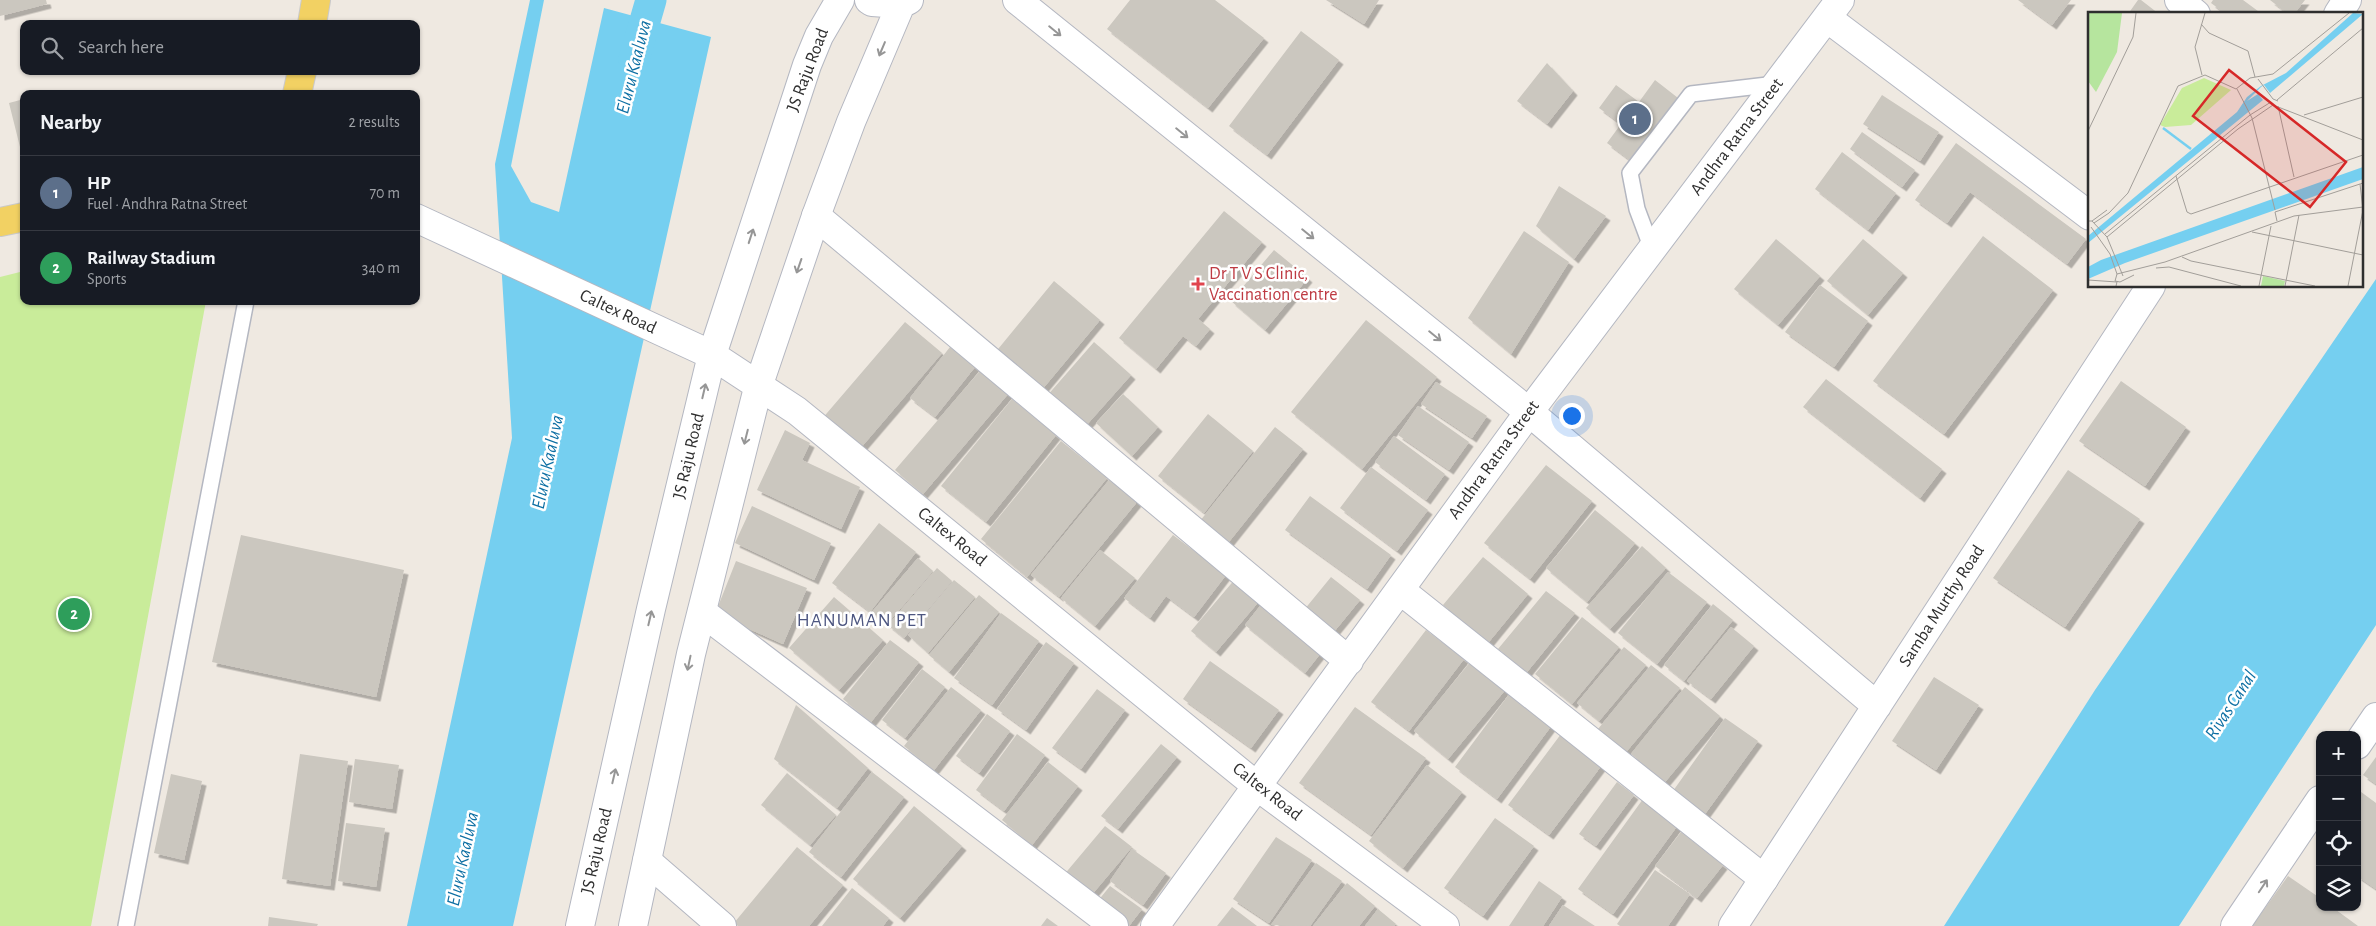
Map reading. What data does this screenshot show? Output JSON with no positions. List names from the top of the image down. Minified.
{"streets":{"street":["JS Raju Road","Andhra Ratna Street","Caltex Road","Samba Murthy Road"]},"crossings":[["JS Raju Road","Caltex Road"],["Andhra Ratna Street","Caltex Road"]],"districts":["HANUMAN PET"],"water":["Eluru Kaaluva","Rivas Canal"],"places":{"health":["Dr T V S Clinic, Vaccination centre"]},"page":{"search":"Search here","heading":["Nearby","2 results"],"pins":["1","2"],"list":[{"mark":"1","name":"HP","note":"Fuel · Andhra Ratna Street","value":"70 m"},{"mark":"2","name":"Railway Stadium","note":"Sports","value":"340 m"}],"map_buttons":["+","−"]}}
